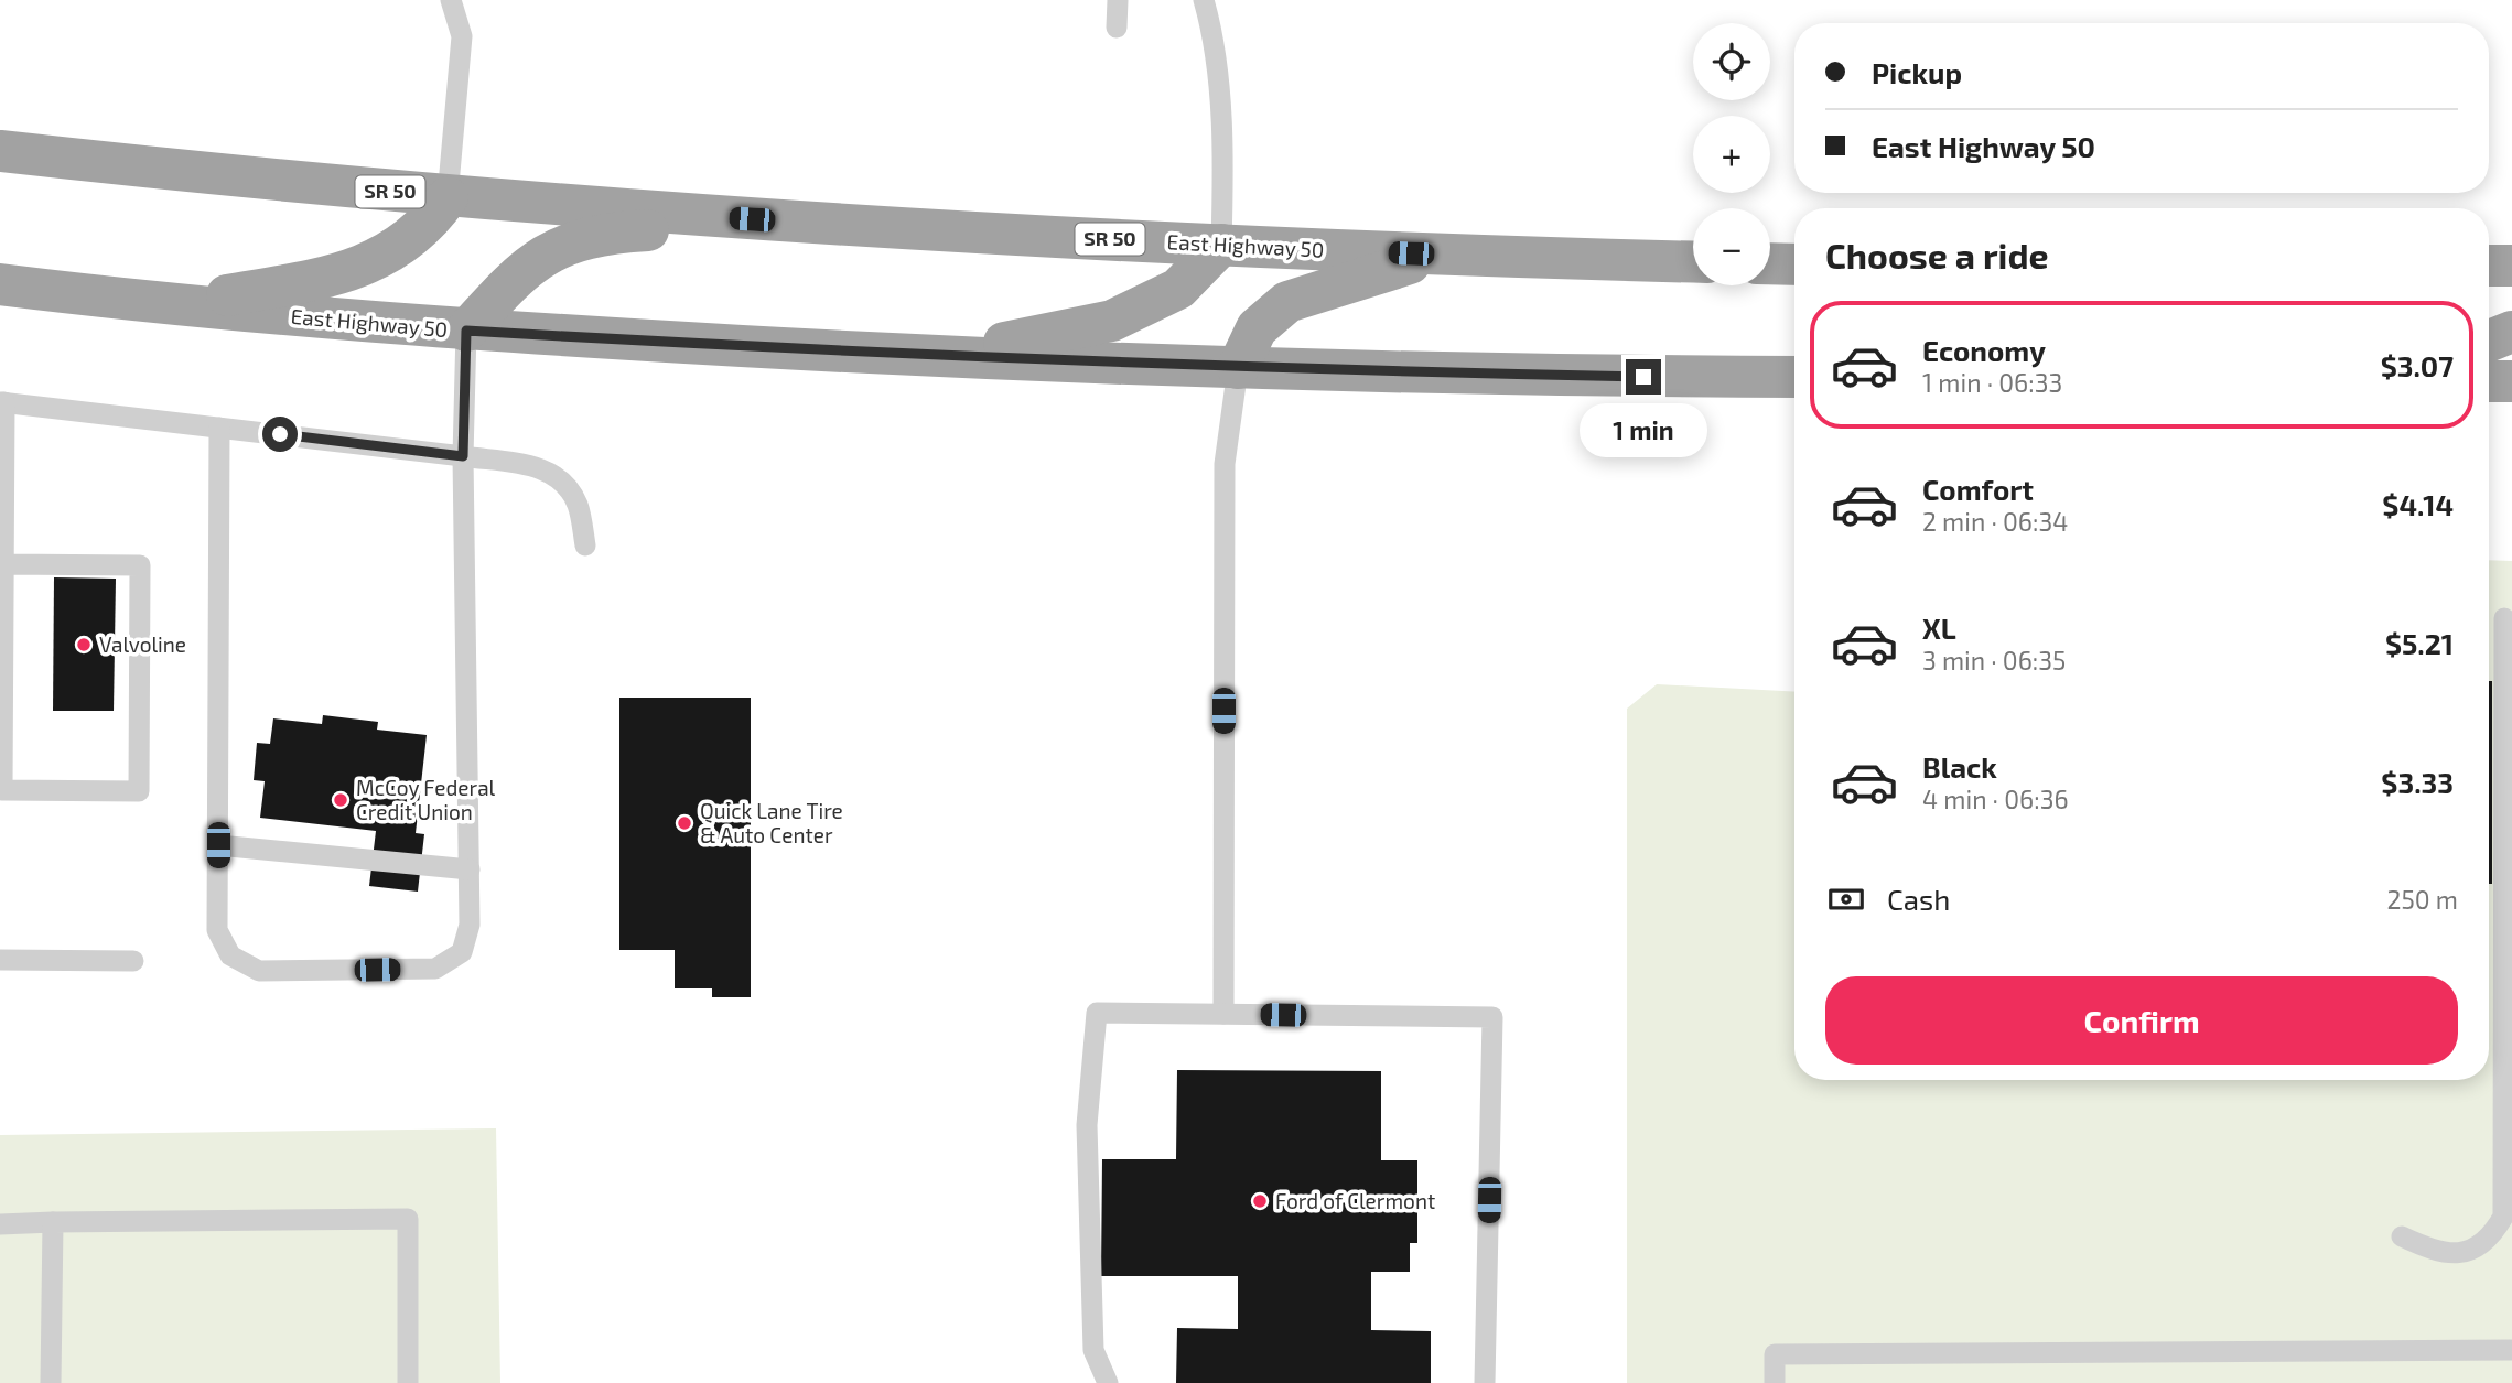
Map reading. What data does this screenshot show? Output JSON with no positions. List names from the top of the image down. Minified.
{"streets":{"highway":["SR 50","East Highway 50"]},"places":["Valvoline","McCoy Federal Credit Union","Quick Lane Tire & Auto Center","Ford of Clermont"],"page":{"map_buttons":["+","−"],"banner":["Pickup","East Highway 50"],"heading":"Choose a ride","list":[{"name":"Economy","note":"1 min · 06:33","value":"$3.07"},{"name":"Comfort","note":"2 min · 06:34","value":"$4.14"},{"name":"XL","note":"3 min · 06:35","value":"$5.21"},{"name":"Black","note":"4 min · 06:36","value":"$3.33"}],"bubble":"1 min","pay":["Cash","250 m"],"buttons":"Confirm"}}
